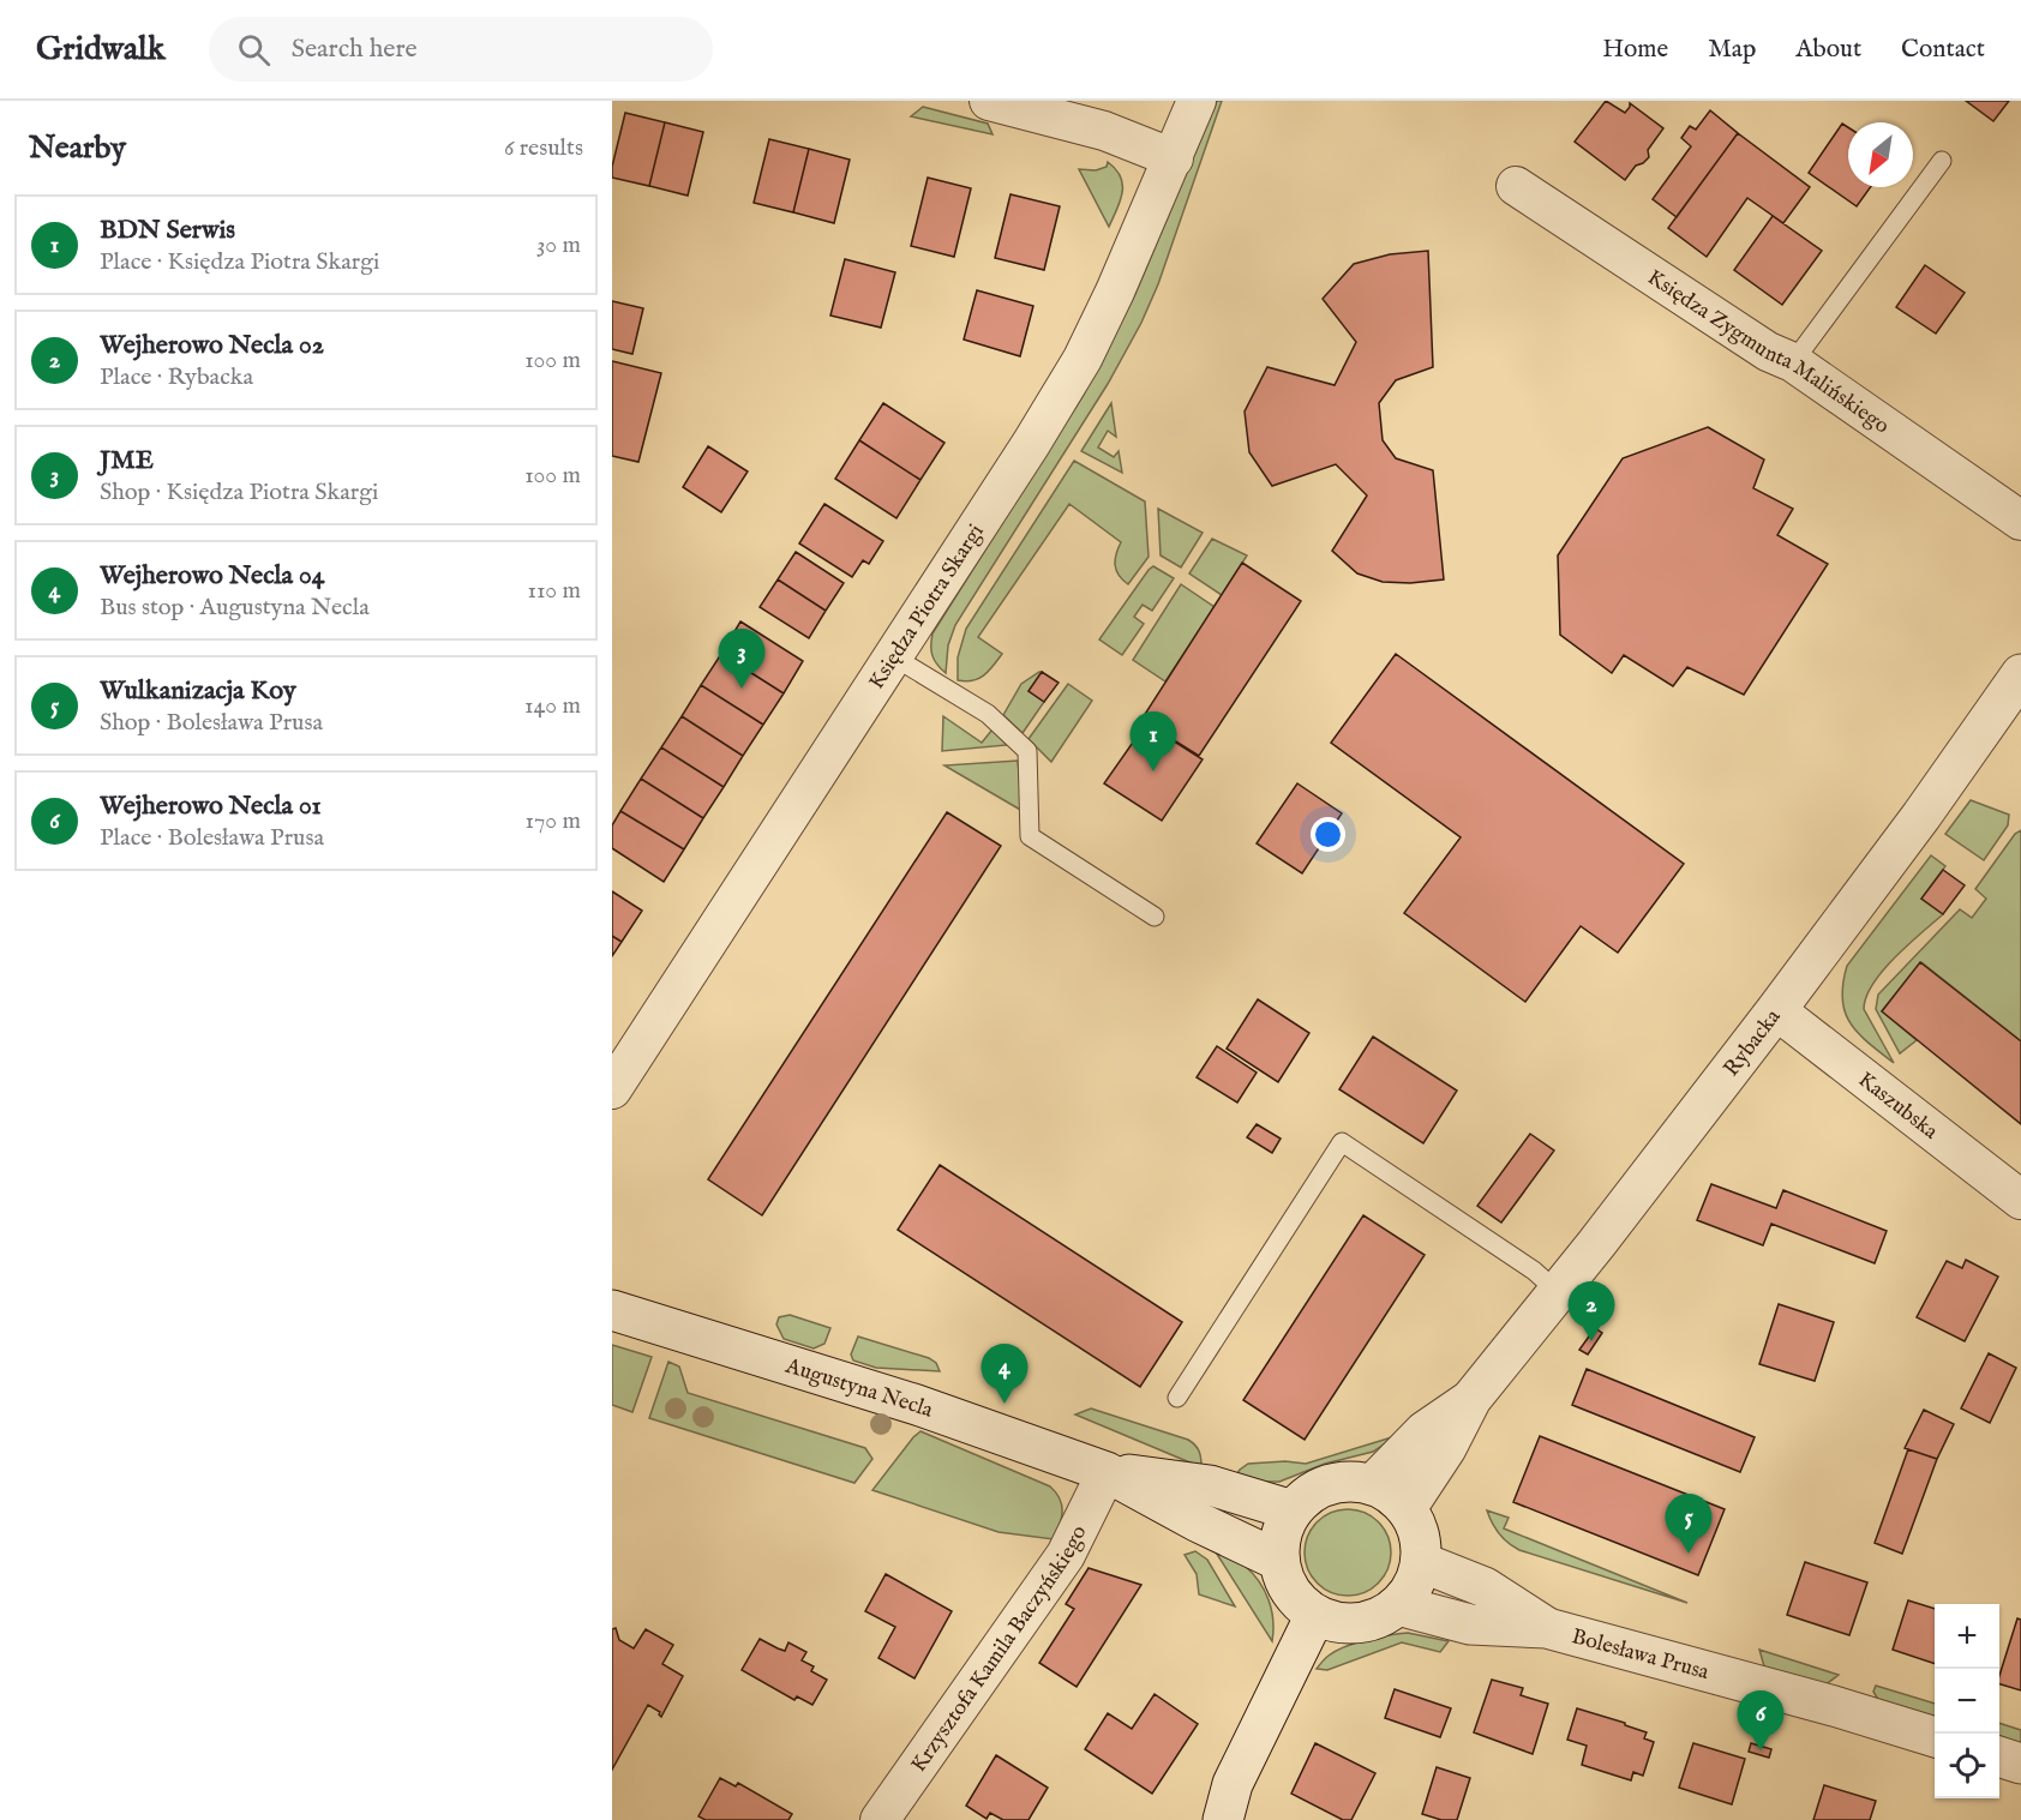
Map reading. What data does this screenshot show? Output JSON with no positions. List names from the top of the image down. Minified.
{"streets":{"street":["Księdza Zygmunta Malińskiego","Księdza Piotra Skargi","Rybacka","Kaszubska","Augustyna Necla","Krzysztofa Kamila Baczyńskiego","Bolesława Prusa"]},"crossings":[["Rybacka","Kaszubska"],["Rybacka","Augustyna Necla"],["Rybacka","Bolesława Prusa"],["Augustyna Necla","Krzysztofa Kamila Baczyńskiego"],["Augustyna Necla","Bolesława Prusa"]],"north":"bottom left","page":{"header":"Gridwalk","search":"Search here","nav":["Home","Map","About","Contact"],"heading":["Nearby","6 results"],"list":[{"mark":"1","name":"BDN Serwis","note":"Place · Księdza Piotra Skargi","value":"30 m"},{"mark":"2","name":"Wejherowo Necla 02","note":"Place · Rybacka","value":"100 m"},{"mark":"3","name":"JME","note":"Shop · Księdza Piotra Skargi","value":"100 m"},{"mark":"4","name":"Wejherowo Necla 04","note":"Bus stop · Augustyna Necla","value":"110 m"},{"mark":"5","name":"Wulkanizacja Koy","note":"Shop · Bolesława Prusa","value":"140 m"},{"mark":"6","name":"Wejherowo Necla 01","note":"Place · Bolesława Prusa","value":"170 m"}],"pins":["3","1","2","4","5","6"],"map_buttons":["+","−"]}}
